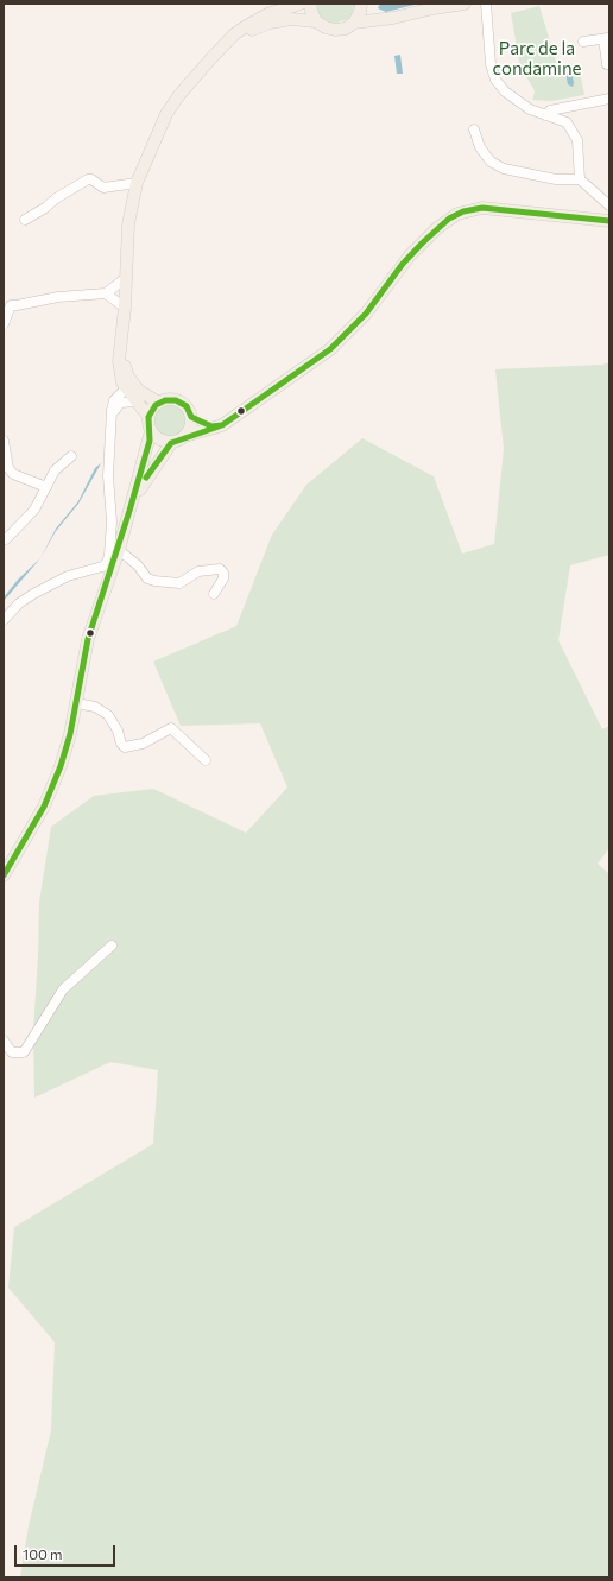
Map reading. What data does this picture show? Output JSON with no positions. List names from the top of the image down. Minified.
{"parks":["Parc de la condamine"],"scale_bar":"100 m"}
